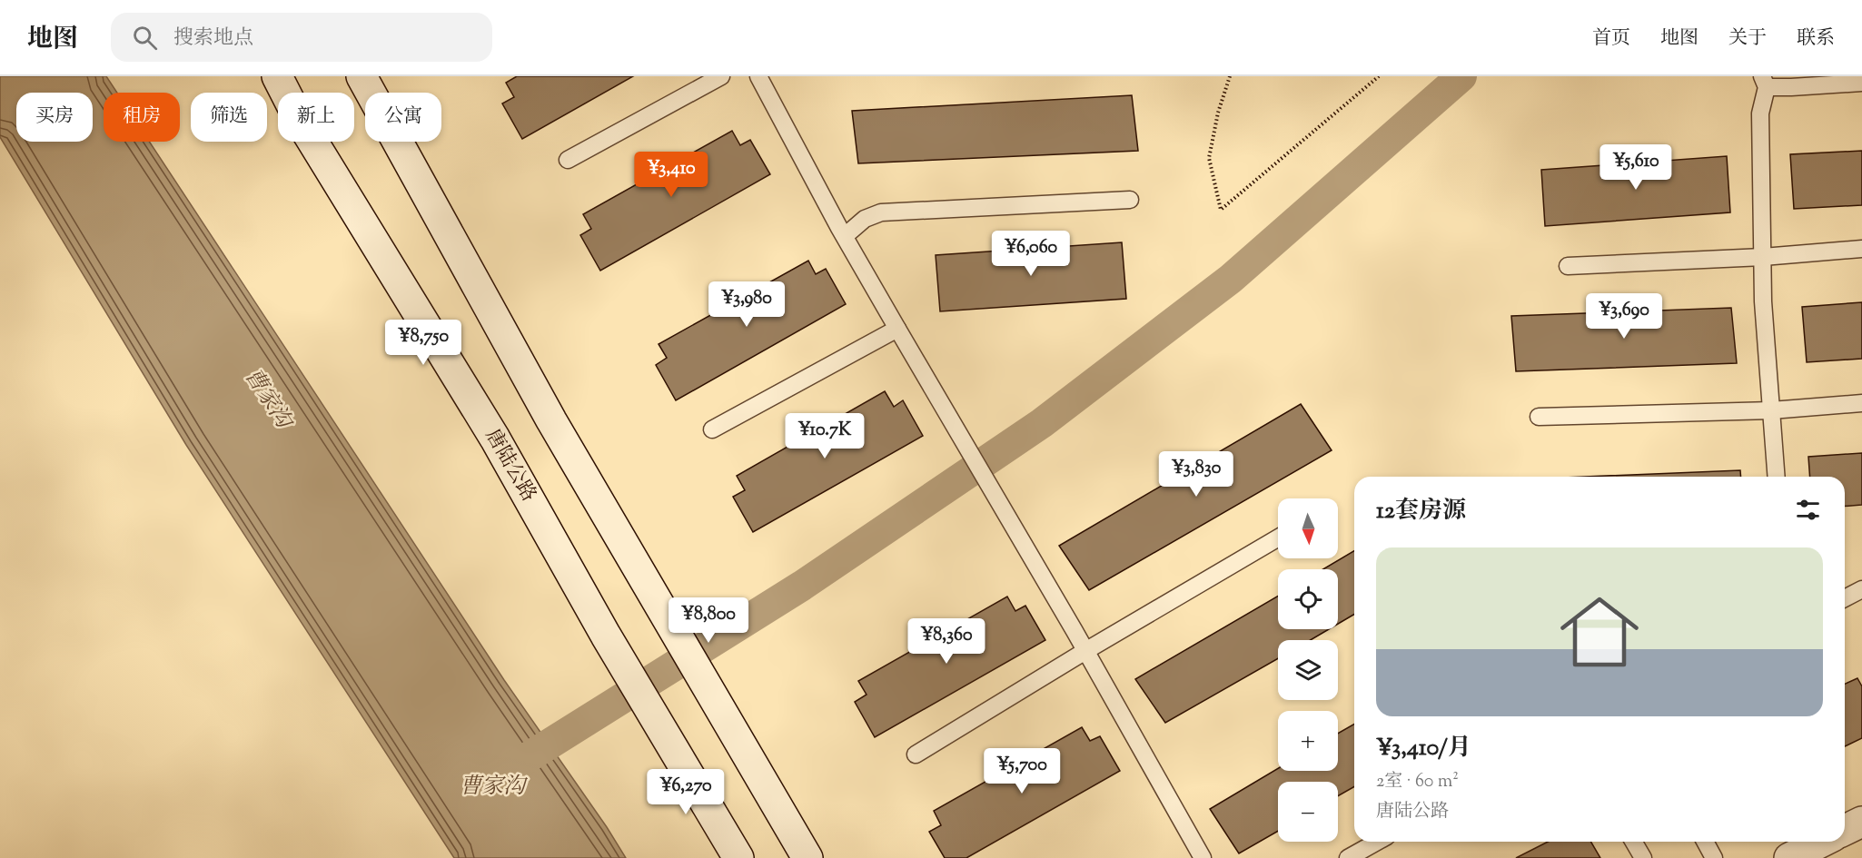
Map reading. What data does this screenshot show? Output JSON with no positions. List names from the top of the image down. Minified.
{"streets":{"main road":["唐陆公路"]},"water":["曹家沟"],"north":"bottom","page":{"header":"地图","search":"搜索地点","nav":["首页","地图","关于","联系"],"chip":["买房","租房","筛选","新上","公寓"],"price":["¥5,610","¥3,410","¥6,060","¥3,980","¥3,690","¥8,750","¥10.7K","¥3,830","¥8,800","¥8,360","¥5,700","¥6,270"],"heading":"12套房源","map_buttons":["+","−"],"list":[{"name":"¥3,410/月","note":"2室 · 60 m² · 唐陆公路"}]}}
